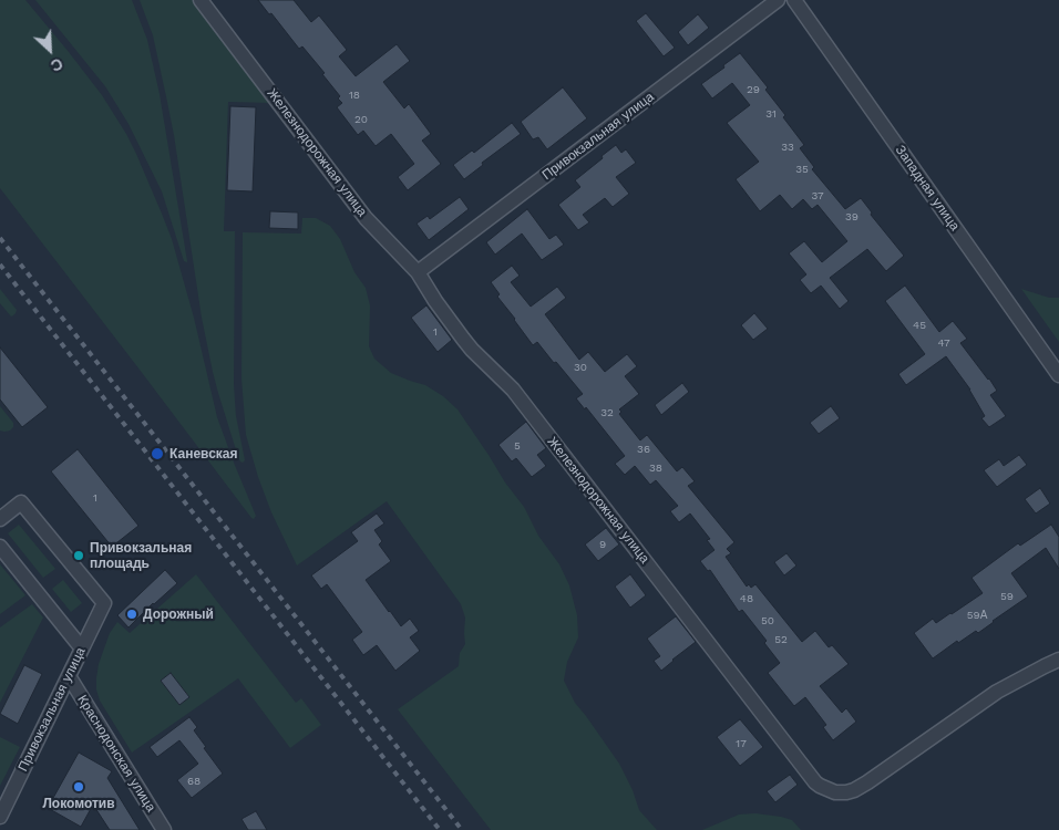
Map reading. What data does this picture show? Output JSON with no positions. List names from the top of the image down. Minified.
{"streets":{"street":["Привокзальная улица","Железнодорожная улица","Западная улица","Краснодонская улица"]},"crossings":[["Привокзальная улица","Железнодорожная улица"],["Привокзальная улица","Краснодонская улица"]],"places":["Каневская","Привокзальная площадь","Дорожный","Локомотив"],"house_numbers":["29","18","31","20","33","35","37","39","45","1","47","30","32","5","36","38","1","9","59","48","59А","50","52","17","68"],"north":"bottom right"}
